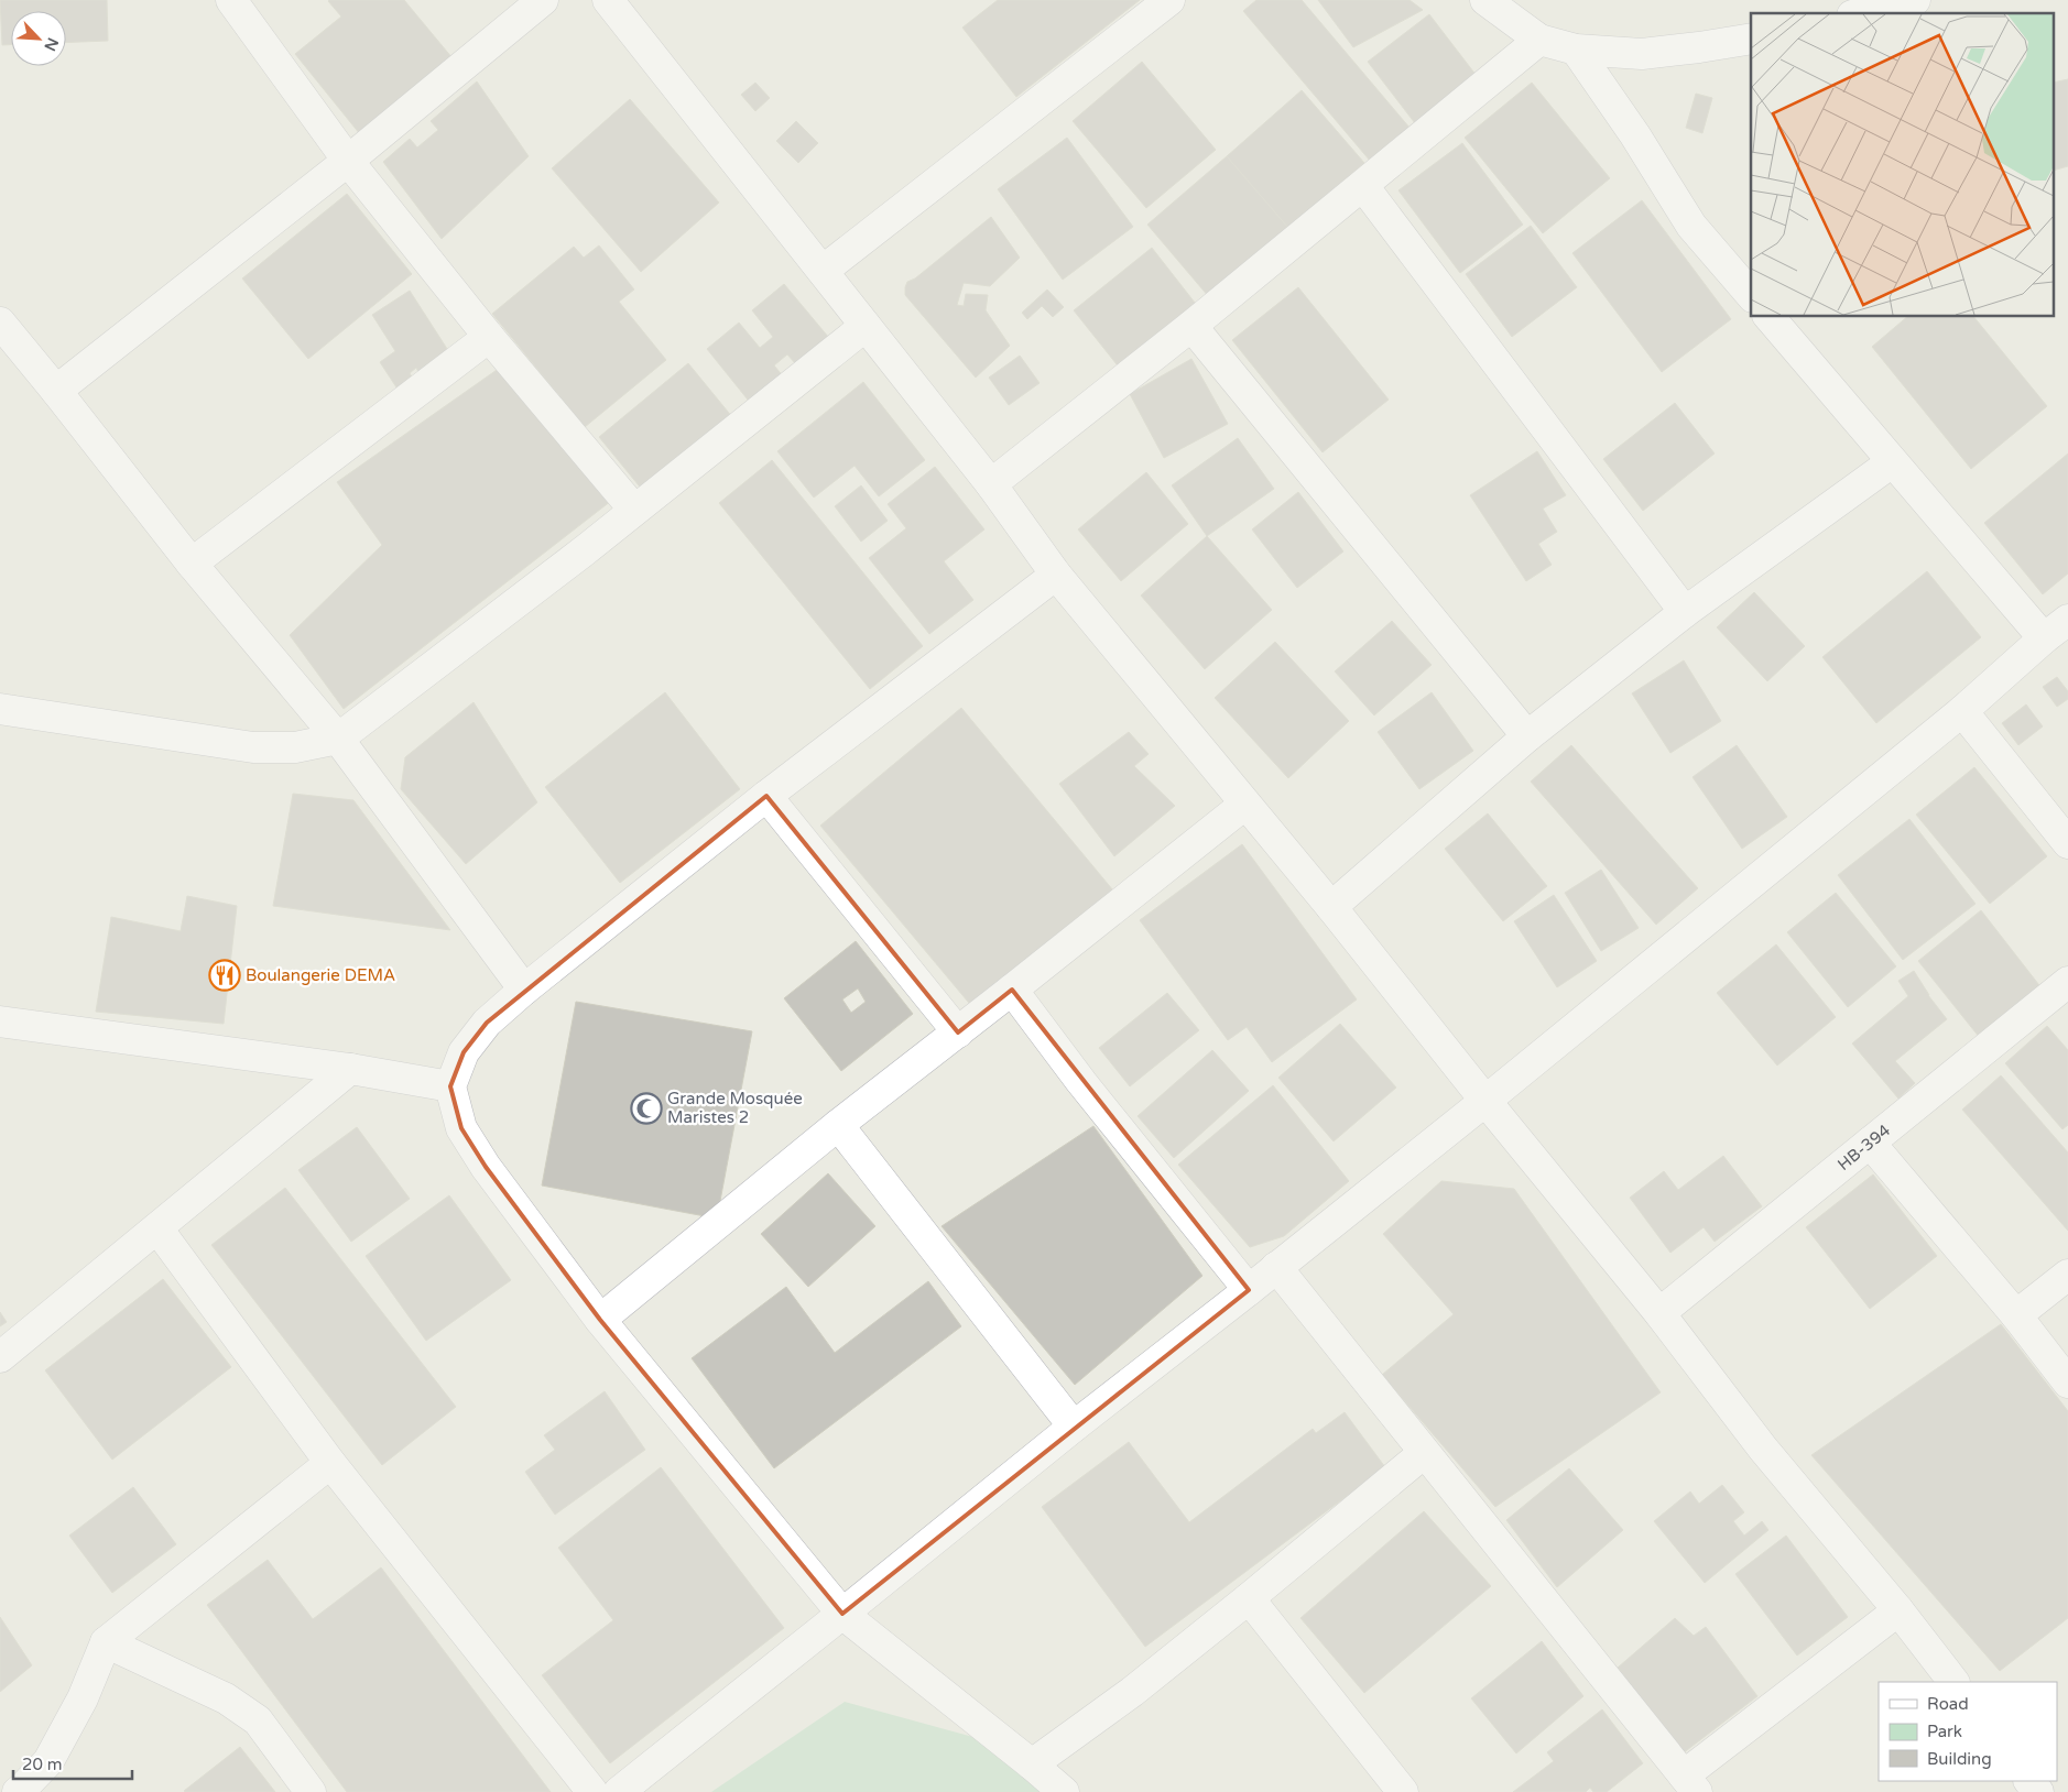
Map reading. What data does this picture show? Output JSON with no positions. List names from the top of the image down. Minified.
{"streets":{"street":["HB-394"]},"places":{"restaurant":["Boulangerie DEMA"],"mosque":["Grande Mosquée Maristes 2"]},"legend":["Road","Park","Building"],"scale_bar":"20 m","north":"bottom right"}
